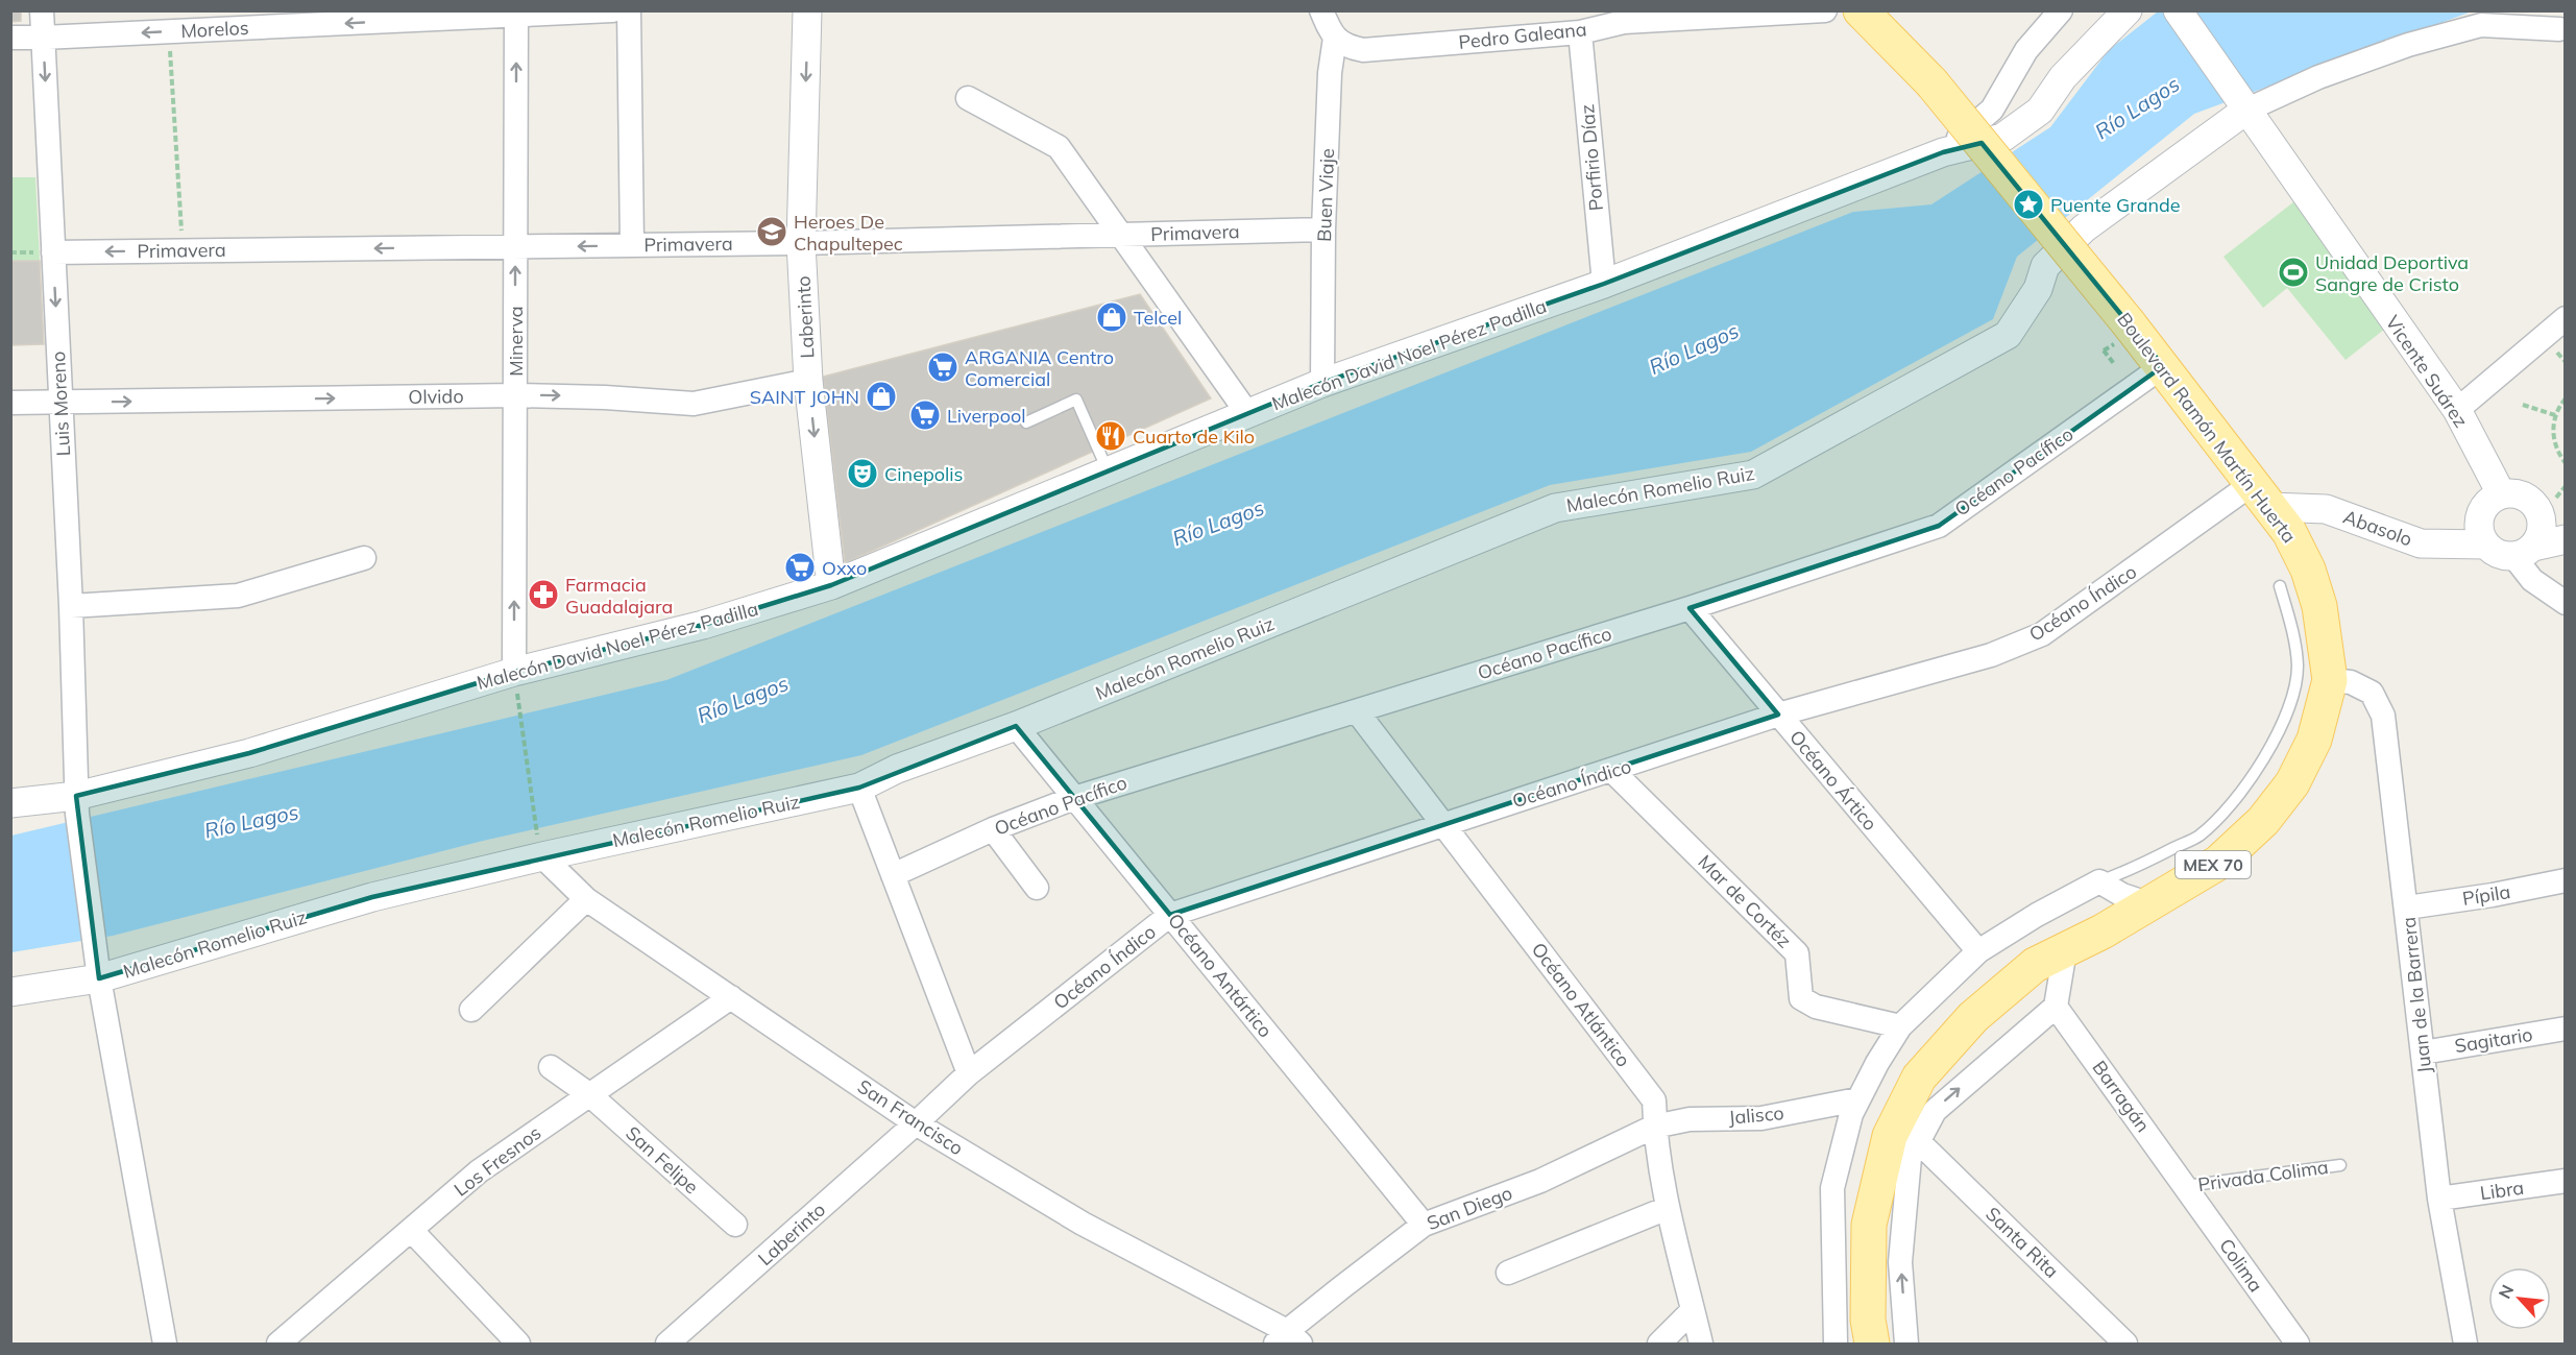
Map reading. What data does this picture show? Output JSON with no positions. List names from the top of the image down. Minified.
{"streets":{"main road":["Boulevard Ramón Martín Huerta","MEX 70"],"street":["Morelos","Pedro Galeana","Porfirio Díaz","Buen Viaje","Primavera","Laberinto","Minerva","Malecón David Noel Pérez Padilla","Vicente Suárez","Olvido","Luis Moreno","Océano Pacífico","Malecón Romelio Ruiz","Abasolo","Océano Índico","Océano Ártico","Pípila","Mar de Cortéz","Océano Antártico","Juan de la Barrera","Océano Atlántico","Sagitario","Barragán","Jalisco","San Francisco","San Felipe","Los Fresnos","Libra","San Diego","Santa Rita","Colima"],"lane":["Privada Colima"]},"crossings":[["Morelos","Minerva"],["Morelos","Luis Moreno"],["Pedro Galeana","Porfirio Díaz"],["Pedro Galeana","Buen Viaje"],["Porfirio Díaz","Malecón David Noel Pérez Padilla"],["Buen Viaje","Primavera"],["Buen Viaje","Malecón David Noel Pérez Padilla"],["Primavera","Laberinto"],["Primavera","Minerva"],["Primavera","Luis Moreno"],["Laberinto","Malecón David Noel Pérez Padilla"],["Laberinto","Olvido"],["Laberinto","Océano Índico"],["Laberinto","San Francisco"],["Minerva","Malecón David Noel Pérez Padilla"],["Minerva","Olvido"],["Malecón David Noel Pérez Padilla","Luis Moreno"],["Vicente Suárez","Malecón Romelio Ruiz"],["Vicente Suárez","Abasolo"],["Olvido","Luis Moreno"],["Luis Moreno","Malecón Romelio Ruiz"],["Boulevard Ramón Martín Huerta","Océano Pacífico"],["Boulevard Ramón Martín Huerta","Abasolo"],["Boulevard Ramón Martín Huerta","Océano Índico"],["Boulevard Ramón Martín Huerta","Juan de la Barrera"],["Océano Pacífico","Océano Ártico"],["Océano Pacífico","Océano Antártico"],["Océano Pacífico","Océano Atlántico"],["Malecón Romelio Ruiz","Océano Antártico"],["Malecón Romelio Ruiz","San Francisco"],["Abasolo","Océano Índico"],["Océano Índico","Océano Ártico"],["Océano Índico","Mar de Cortéz"],["Océano Índico","Océano Antártico"],["Océano Índico","Océano Atlántico"],["Océano Índico","San Francisco"],["Pípila","Juan de la Barrera"],["Océano Antártico","San Diego"],["Juan de la Barrera","Sagitario"],["Juan de la Barrera","Libra"],["Océano Atlántico","Jalisco"],["Océano Atlántico","San Diego"],["Barragán","Privada Colima"],["Barragán","Colima"],["Jalisco","San Diego"],["San Francisco","Los Fresnos"],["San Francisco","San Diego"],["San Felipe","Los Fresnos"],["Privada Colima","Colima"]],"one_way":["Morelos","Primavera"],"water":["Río Lagos"],"places":{"place":["Puente Grande"],"school or university":["Heroes De Chapultepec"],"sports":["Unidad Deportiva Sangre de Cristo"],"shop":["Telcel","SAINT JOHN"],"supermarket":["ARGANIA Centro Comercial","Liverpool","Oxxo"],"restaurant":["Cuarto de Kilo"],"theatre":["Cinepolis"],"pharmacy":["Farmacia Guadalajara"]},"north":"top left"}
